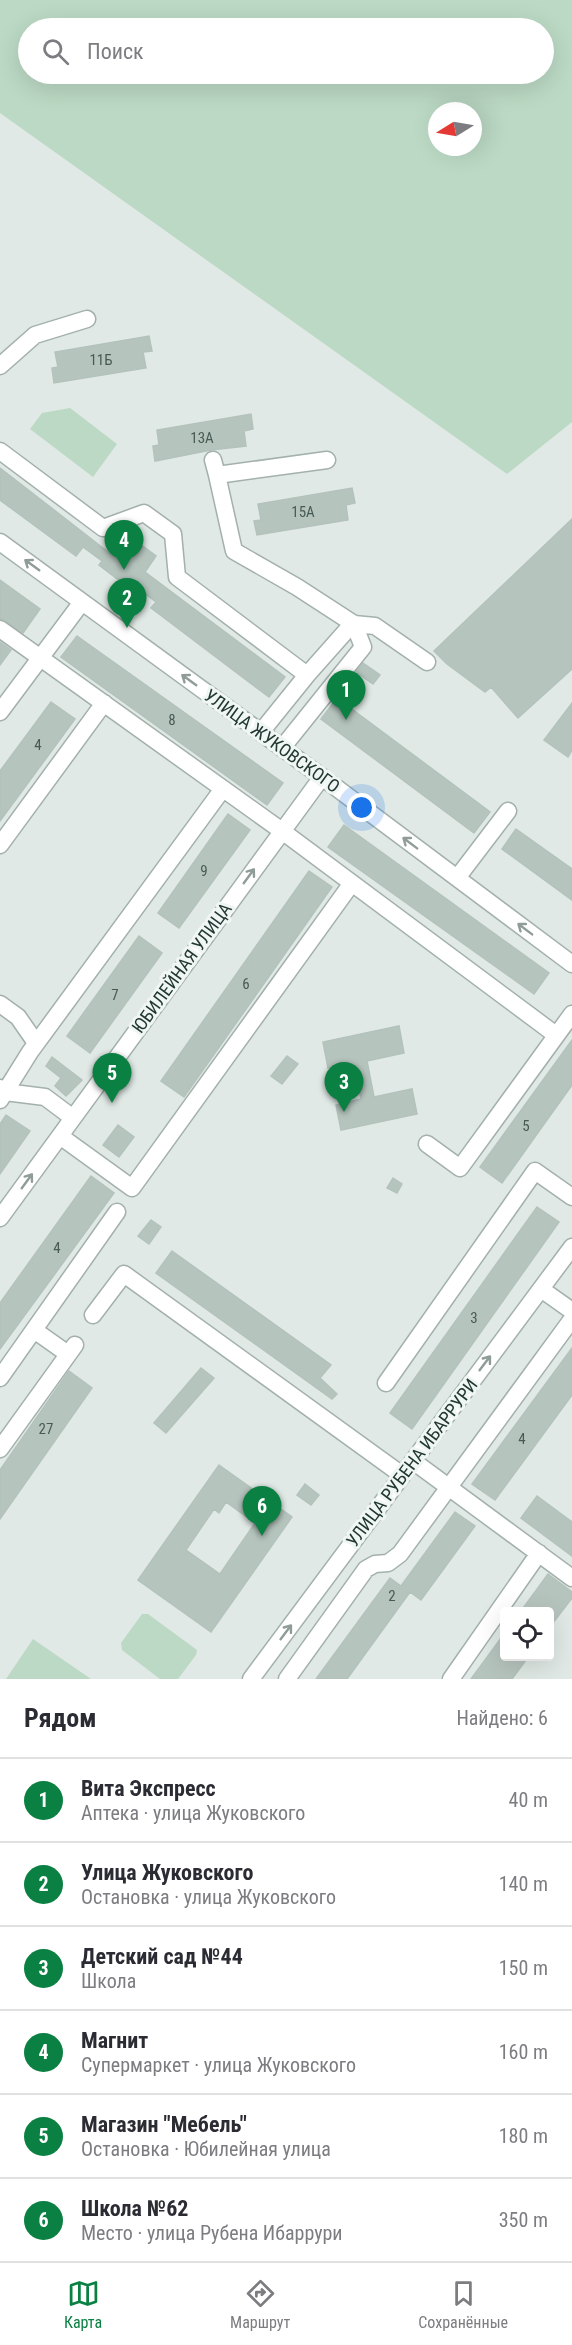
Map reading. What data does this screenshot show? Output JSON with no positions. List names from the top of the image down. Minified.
{"streets":{"street":["УЛИЦА ЖУКОВСКОГО","ЮБИЛЕЙНАЯ УЛИЦА","УЛИЦА РУБЕНА ИБАРРУРИ"]},"crossings":[["УЛИЦА ЖУКОВСКОГО","ЮБИЛЕЙНАЯ УЛИЦА"]],"house_numbers":["11Б","13А","15А","8","4","9","6","7","5","4","3","27","4","2"],"north":"left","page":{"search":"Поиск","pins":["4","2","1","5","3","6"],"heading":["Рядом","Найдено: 6"],"list":[{"mark":"1","name":"Вита Экспресс","note":"Аптека · улица Жуковского","value":"40 m"},{"mark":"2","name":"Улица Жуковского","note":"Остановка · улица Жуковского","value":"140 m"},{"mark":"3","name":"Детский сад №44","note":"Школа","value":"150 m"},{"mark":"4","name":"Магнит","note":"Супермаркет · улица Жуковского","value":"160 m"},{"mark":"5","name":"Магазин \"Мебель\"","note":"Остановка · Юбилейная улица","value":"180 m"},{"mark":"6","name":"Школа №62","note":"Место · улица Рубена Ибаррури","value":"350 m"}],"nav":["Карта","Маршрут","Сохранённые"]}}
